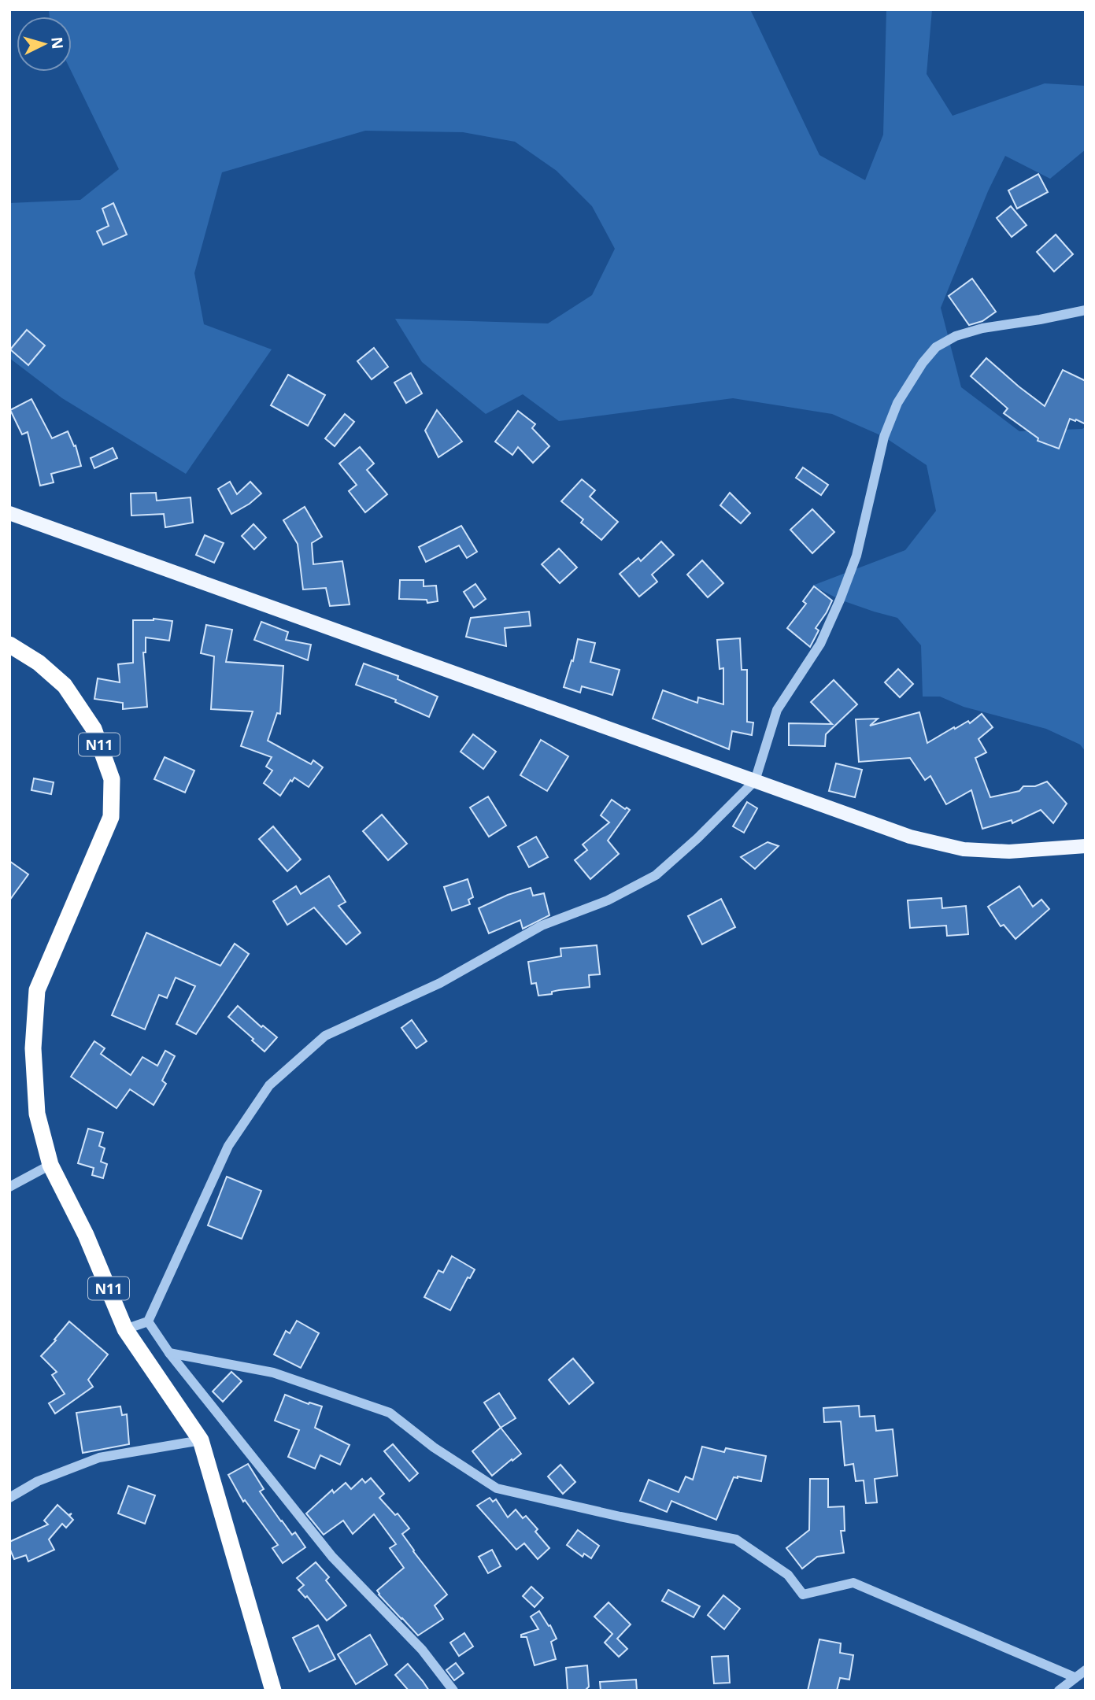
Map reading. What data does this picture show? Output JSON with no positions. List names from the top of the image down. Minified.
{"streets":{"highway":["N11"]},"north":"right"}
